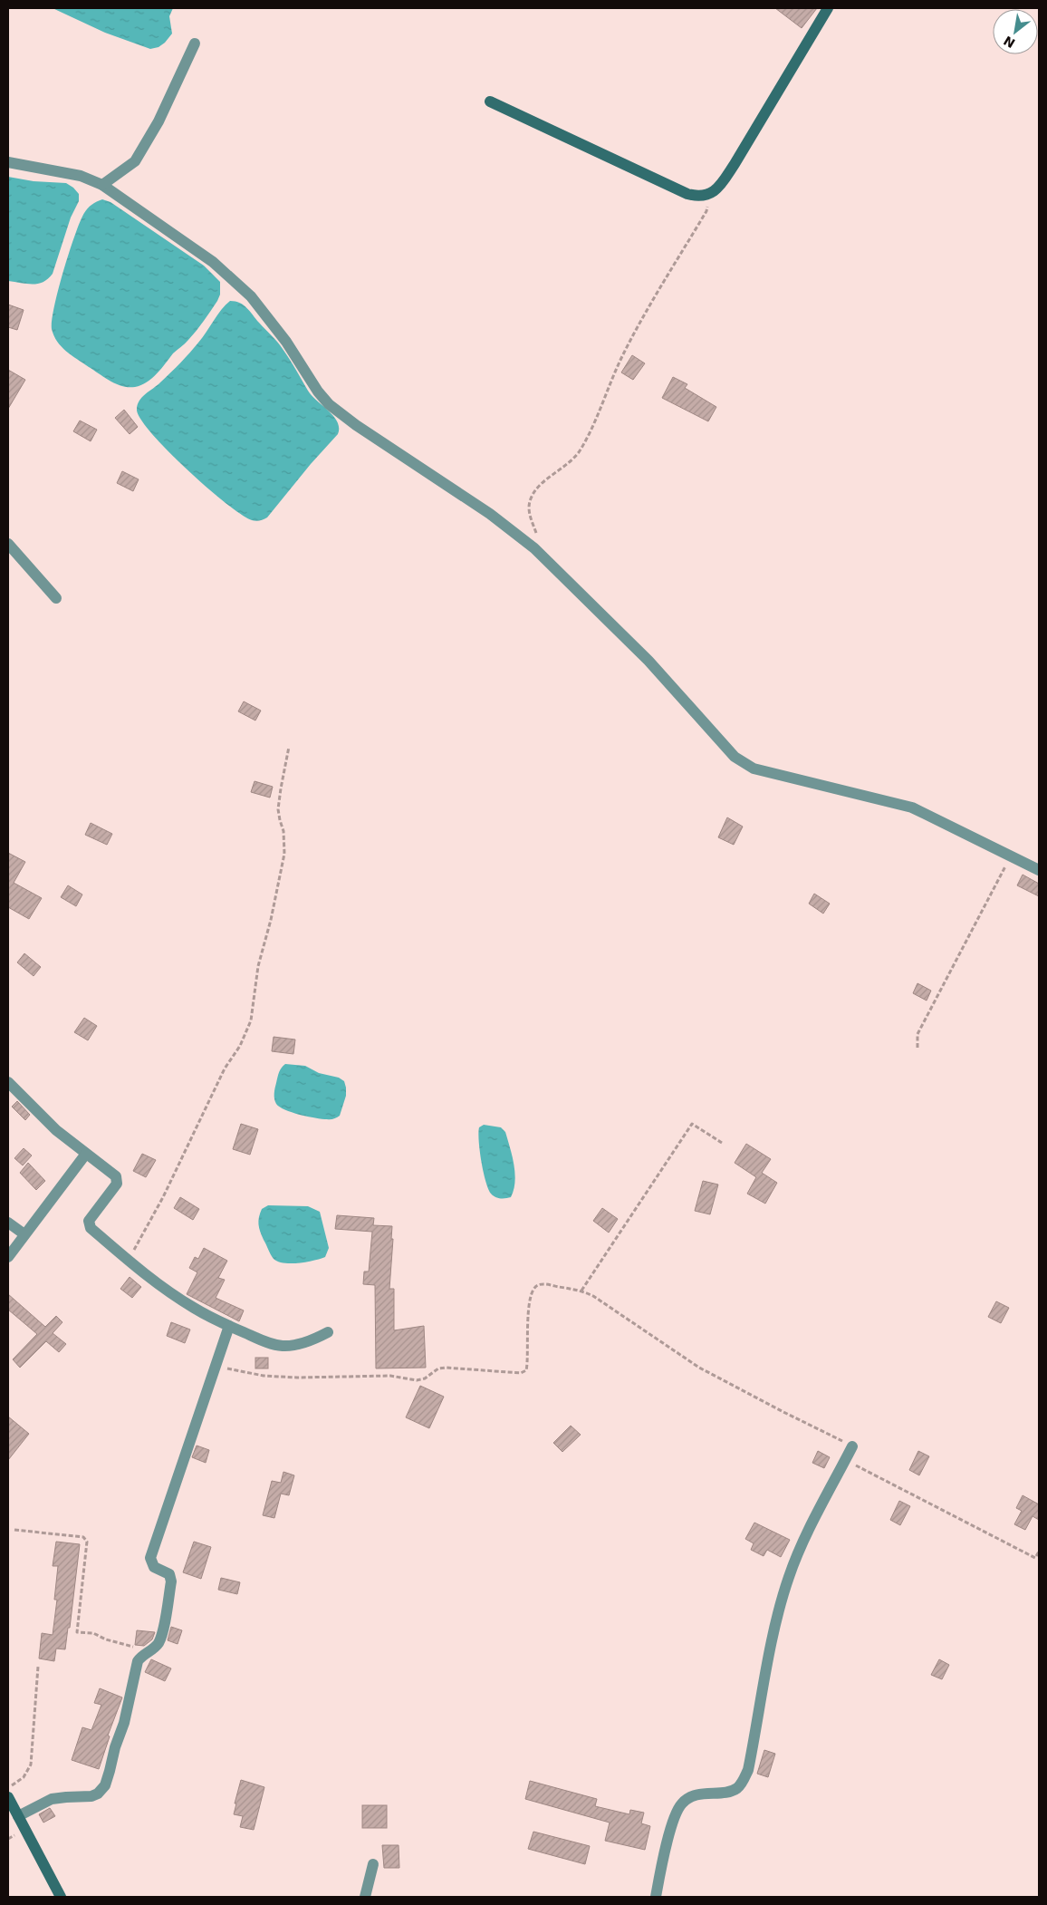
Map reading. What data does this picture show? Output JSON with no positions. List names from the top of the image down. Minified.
{"north":"bottom left"}
